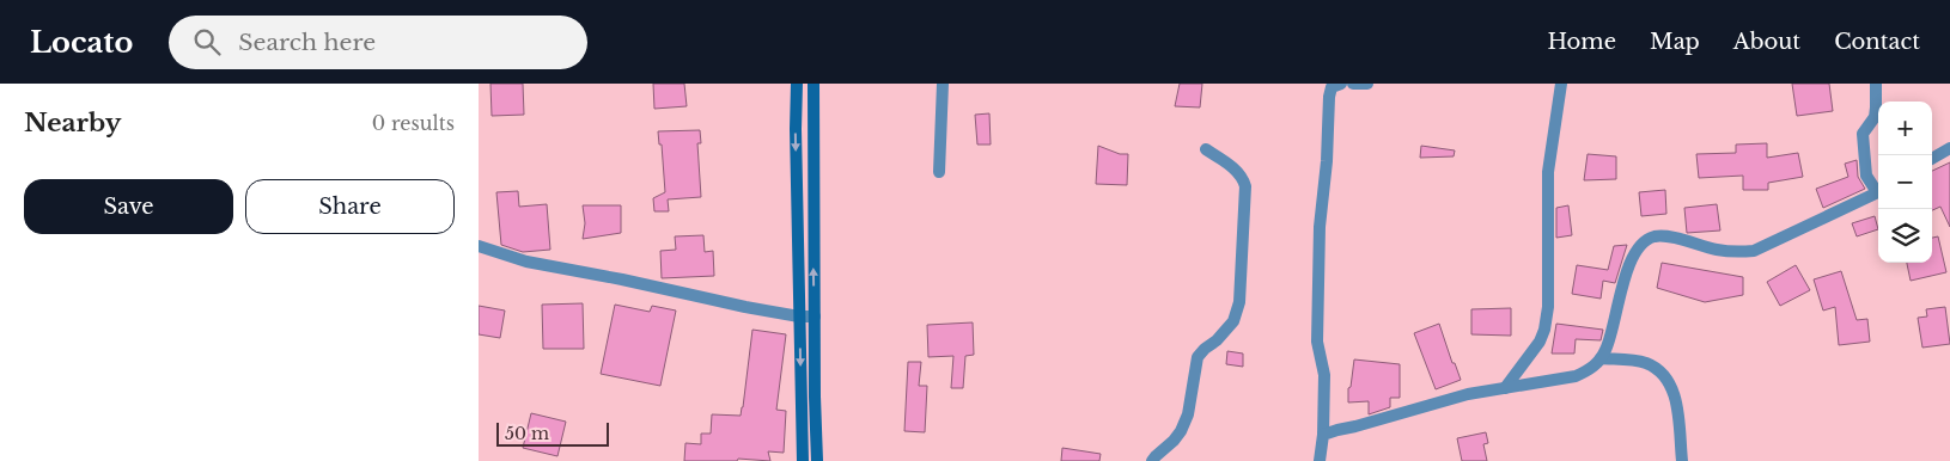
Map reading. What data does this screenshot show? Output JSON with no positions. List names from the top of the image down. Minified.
{"scale_bar":"50 m","page":{"header":"Locato","search":"Search here","nav":["Home","Map","About","Contact"],"heading":["Nearby","0 results"],"map_buttons":["+","−"],"buttons":["Save","Share"],"scale":"50 m"}}
